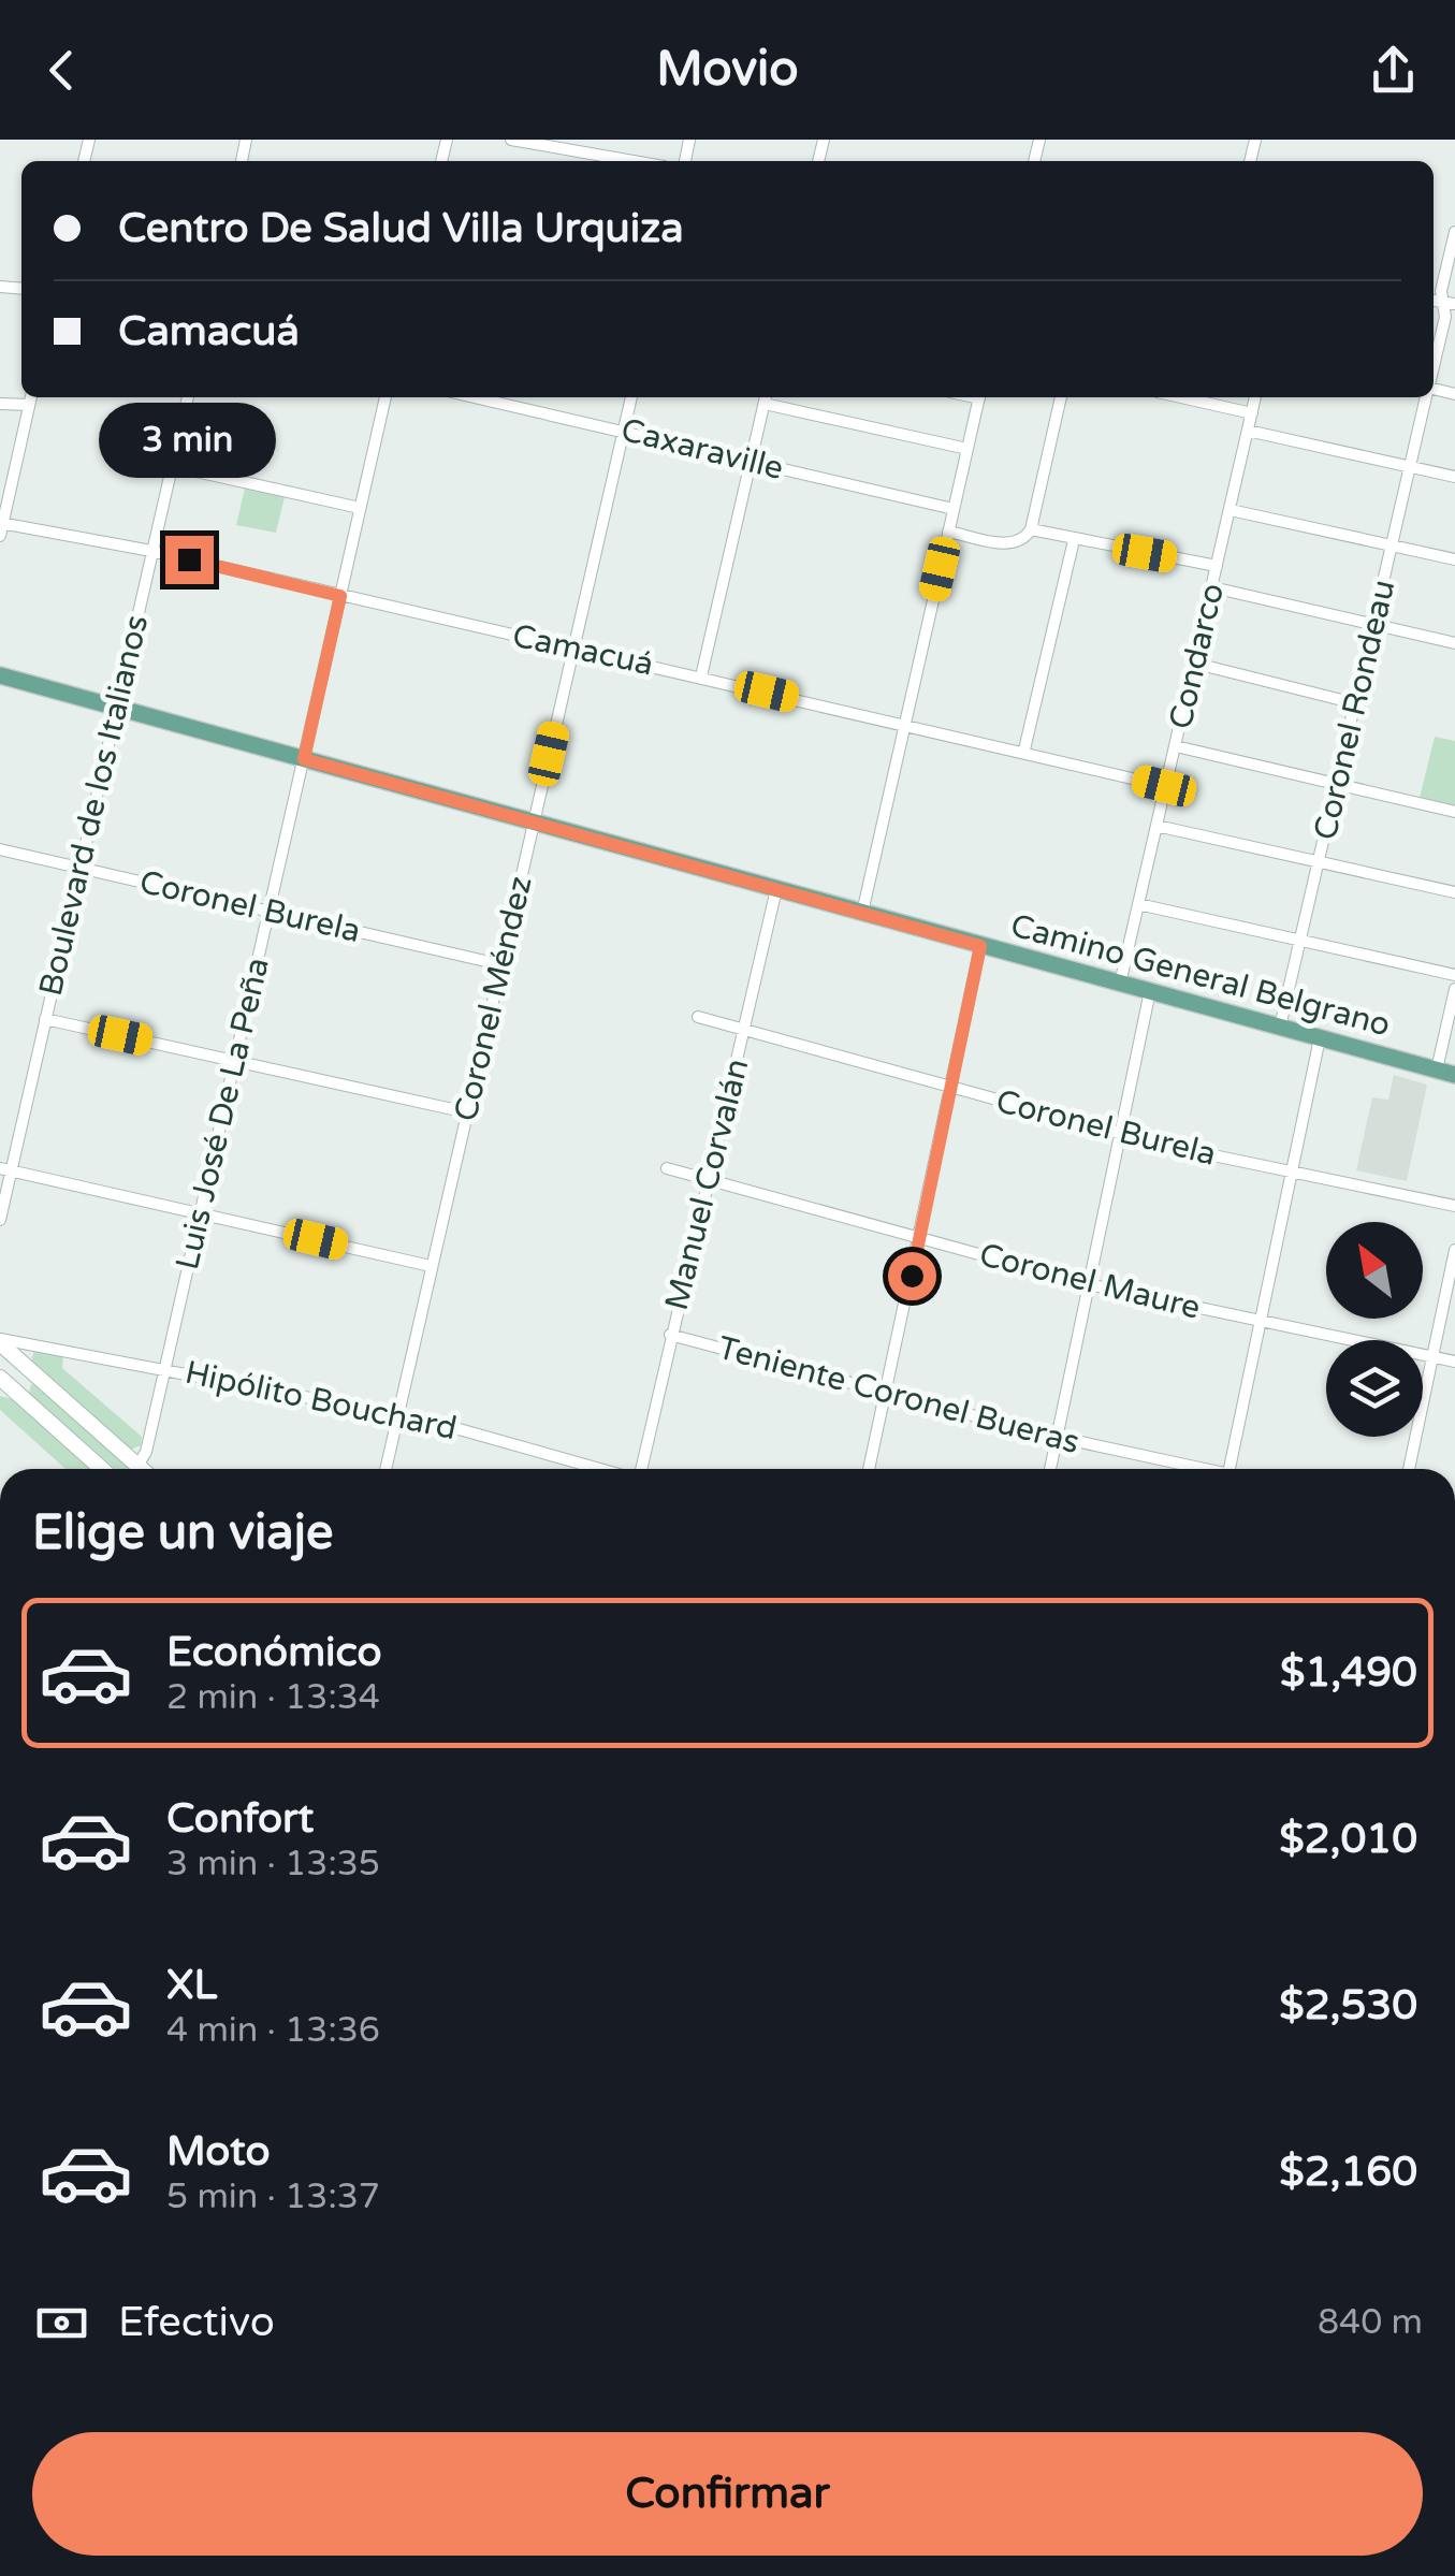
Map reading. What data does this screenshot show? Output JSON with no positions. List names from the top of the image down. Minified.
{"streets":{"main road":["Camino General Belgrano"],"street":["Caxaraville","Camacuá","Condarco","Coronel Rondeau","Boulevard de los Italianos","Coronel Burela","Coronel Méndez","Luis José De La Peña","Manuel Corvalán","Coronel Maure","Teniente Coronel Bueras","Hipólito Bouchard"]},"crossings":[["Caxaraville","Coronel Méndez"],["Camacuá","Condarco"],["Camacuá","Boulevard de los Italianos"],["Camacuá","Coronel Méndez"],["Camacuá","Luis José De La Peña"],["Condarco","Camino General Belgrano"],["Coronel Rondeau","Camino General Belgrano"],["Boulevard de los Italianos","Coronel Burela"],["Boulevard de los Italianos","Camino General Belgrano"],["Coronel Burela","Coronel Méndez"],["Coronel Burela","Luis José De La Peña"],["Coronel Burela","Manuel Corvalán"],["Camino General Belgrano","Coronel Méndez"],["Camino General Belgrano","Luis José De La Peña"],["Camino General Belgrano","Manuel Corvalán"],["Coronel Méndez","Hipólito Bouchard"],["Luis José De La Peña","Hipólito Bouchard"],["Manuel Corvalán","Coronel Maure"],["Manuel Corvalán","Teniente Coronel Bueras"]],"north":"top left","page":{"header":"Movio","banner":["Centro De Salud Villa Urquiza","Camacuá"],"bubble":"3 min","heading":"Elige un viaje","list":[{"name":"Económico","note":"2 min · 13:34","value":"$1,490"},{"name":"Confort","note":"3 min · 13:35","value":"$2,010"},{"name":"XL","note":"4 min · 13:36","value":"$2,530"},{"name":"Moto","note":"5 min · 13:37","value":"$2,160"}],"pay":["Efectivo","840 m"],"buttons":"Confirmar"}}
